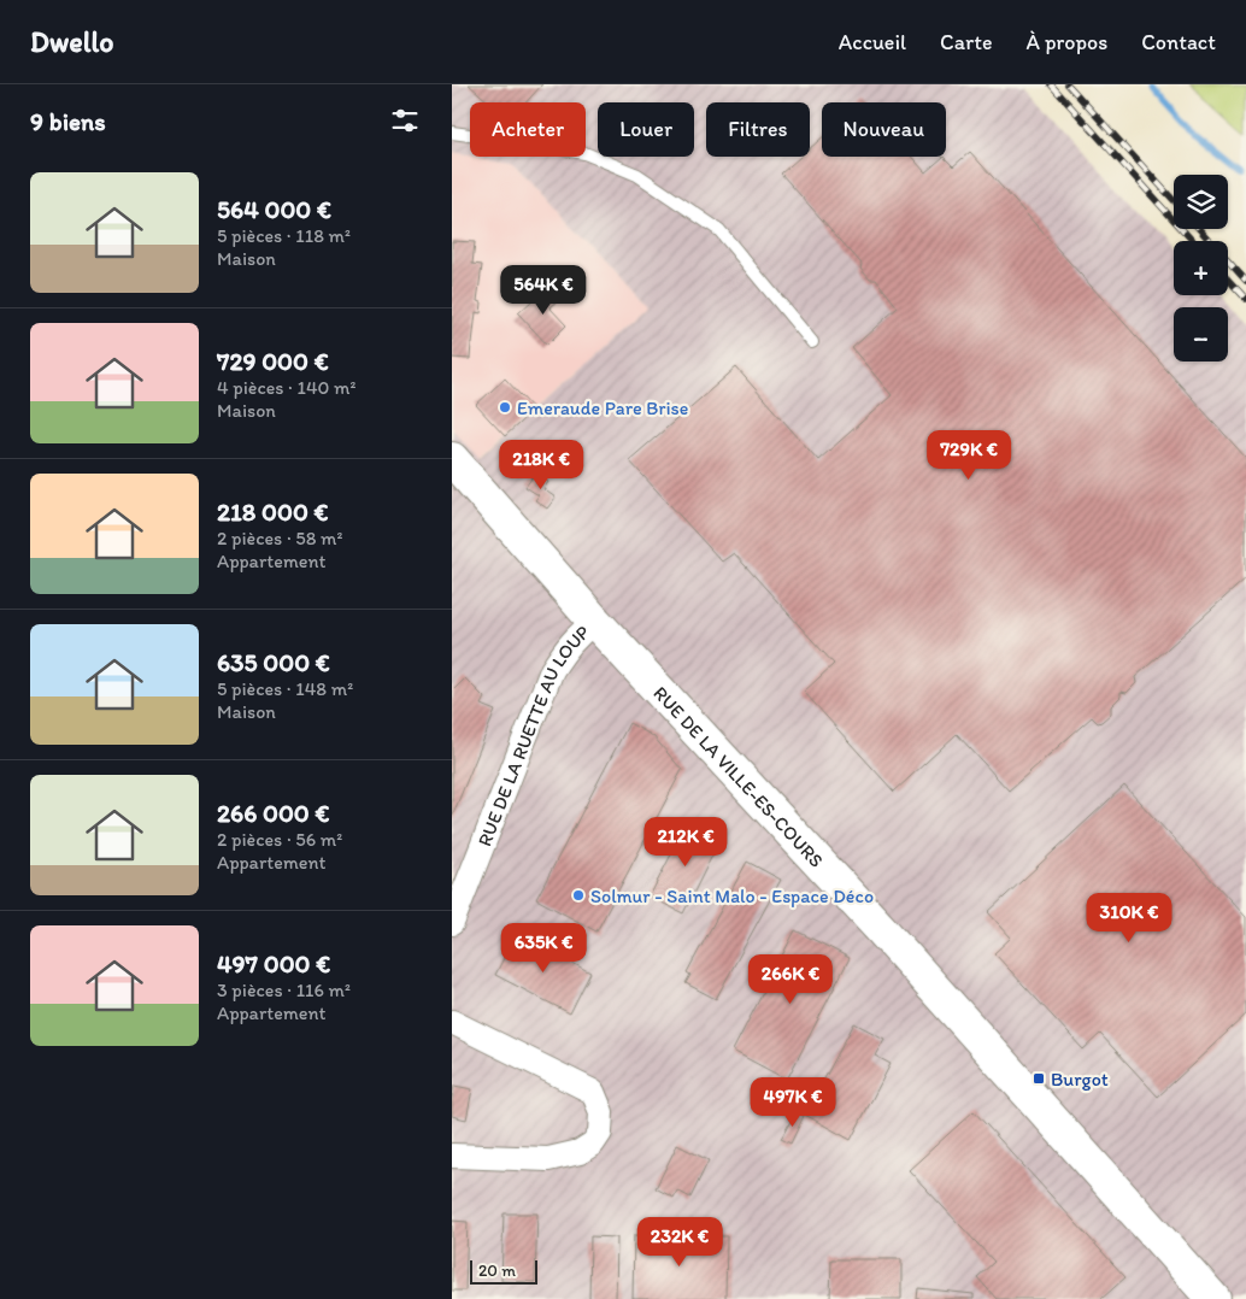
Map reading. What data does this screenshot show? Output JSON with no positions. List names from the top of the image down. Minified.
{"streets":{"street":["RUE DE LA RUETTE AU LOUP","RUE DE LA VILLE-ES-COURS"]},"crossings":[["RUE DE LA RUETTE AU LOUP","RUE DE LA VILLE-ES-COURS"]],"places":{"other":["Emeraude Pare Brise","Solmur - Saint Malo - Espace Déco"],"transit":["Burgot"]},"scale_bar":"20 m","page":{"header":"Dwello","nav":["Accueil","Carte","À propos","Contact"],"heading":"9 biens","chip":["Acheter","Louer","Filtres","Nouveau"],"list":[{"name":"564 000 €","note":"5 pièces · 118 m² · Maison"},{"name":"729 000 €","note":"4 pièces · 140 m² · Maison"},{"name":"218 000 €","note":"2 pièces · 58 m² · Appartement"},{"name":"635 000 €","note":"5 pièces · 148 m² · Maison"},{"name":"266 000 €","note":"2 pièces · 56 m² · Appartement"},{"name":"497 000 €","note":"3 pièces · 116 m² · Appartement"}],"map_buttons":["+","−"],"price":["564K €","729K €","218K €","212K €","310K €","635K €","266K €","497K €","232K €"],"scale":"20 m"}}
